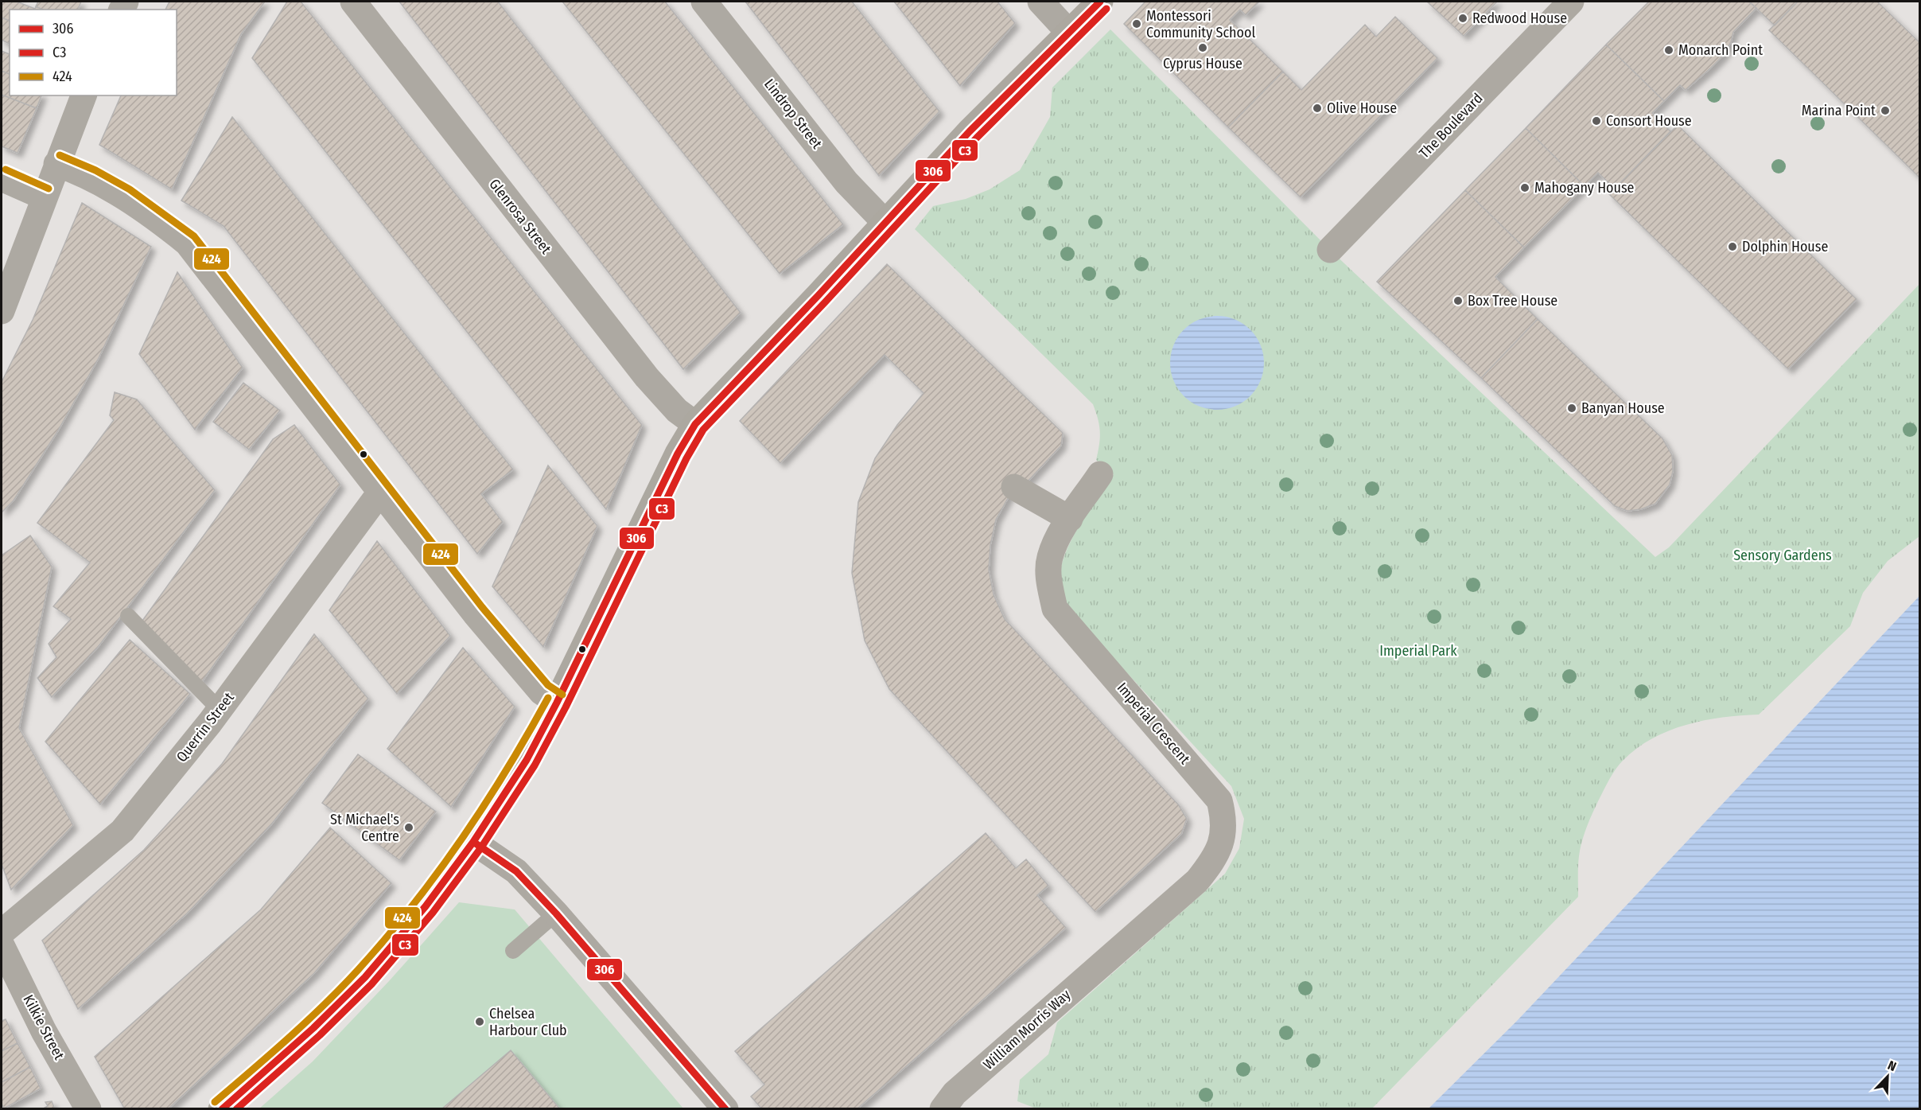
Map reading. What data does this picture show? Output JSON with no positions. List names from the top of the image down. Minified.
{"streets":{"street":["Lindrop Street","The Boulevard","Glenrosa Street","Imperial Crescent","Querrin Street","Kilkie Street","William Morris Way"]},"crossings":[["Imperial Crescent","William Morris Way"]],"parks":["Sensory Gardens","Imperial Park"],"places":["Redwood House","Montessori Community School","Cyprus House","Monarch Point","Olive House","Marina Point","Consort House","Mahogany House","Dolphin House","Box Tree House","Banyan House","St Michael's Centre","Chelsea Harbour Club"],"lines":["transit line 306","transit line C3","transit line 424"],"legend":["306","C3","424"],"north":"top right"}
